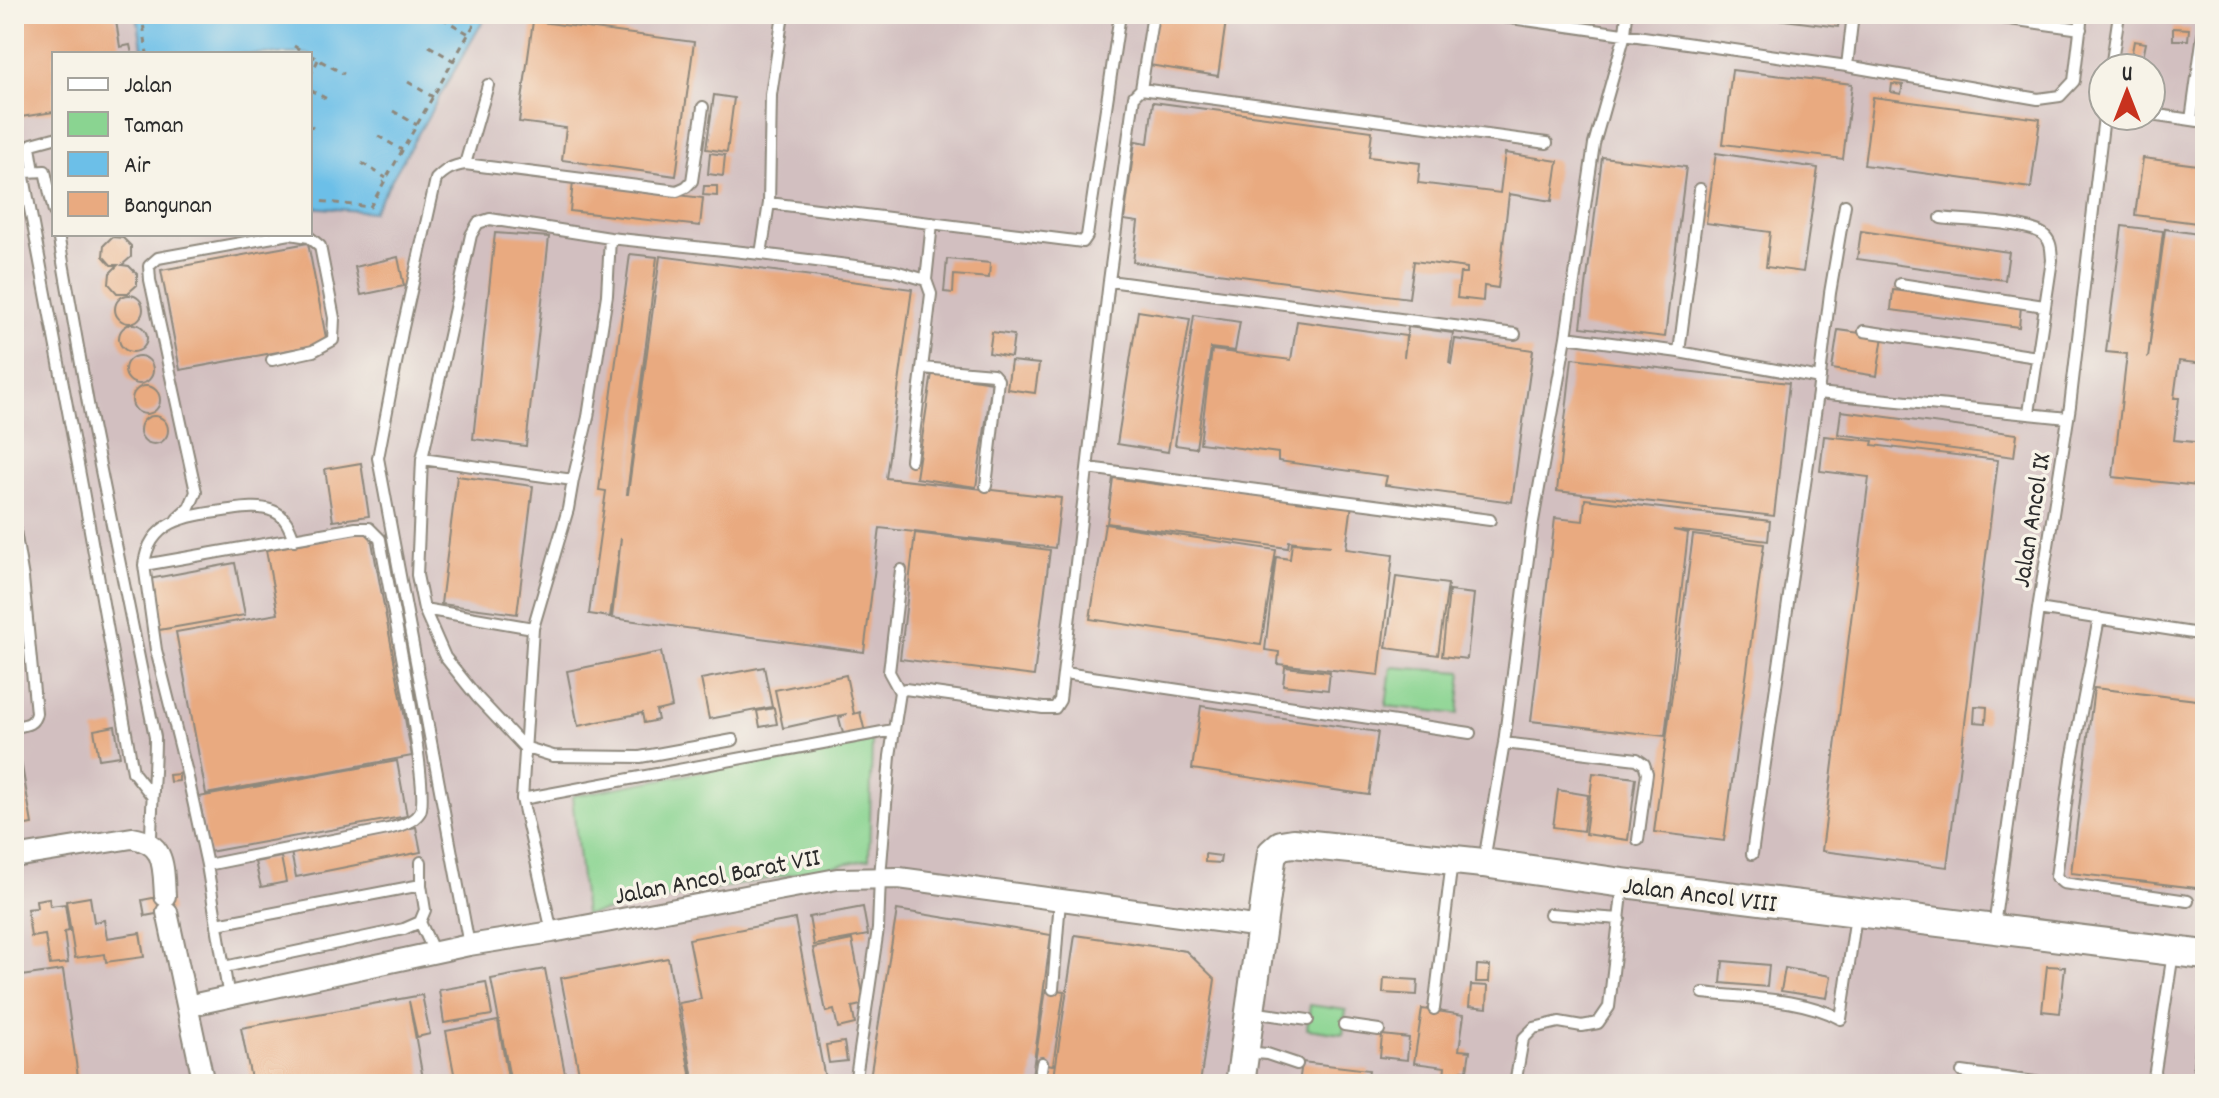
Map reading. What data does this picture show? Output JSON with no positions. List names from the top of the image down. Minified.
{"streets":{"street":["Jalan Ancol Barat VII","Jalan Ancol VIII"],"lane":["Jalan Ancol IX"]},"crossings":[["Jalan Ancol IX","Jalan Ancol VIII"],["Jalan Ancol Barat VII","Jalan Ancol VIII"]],"legend":["Jalan","Taman","Air","Bangunan"],"north":"top"}
